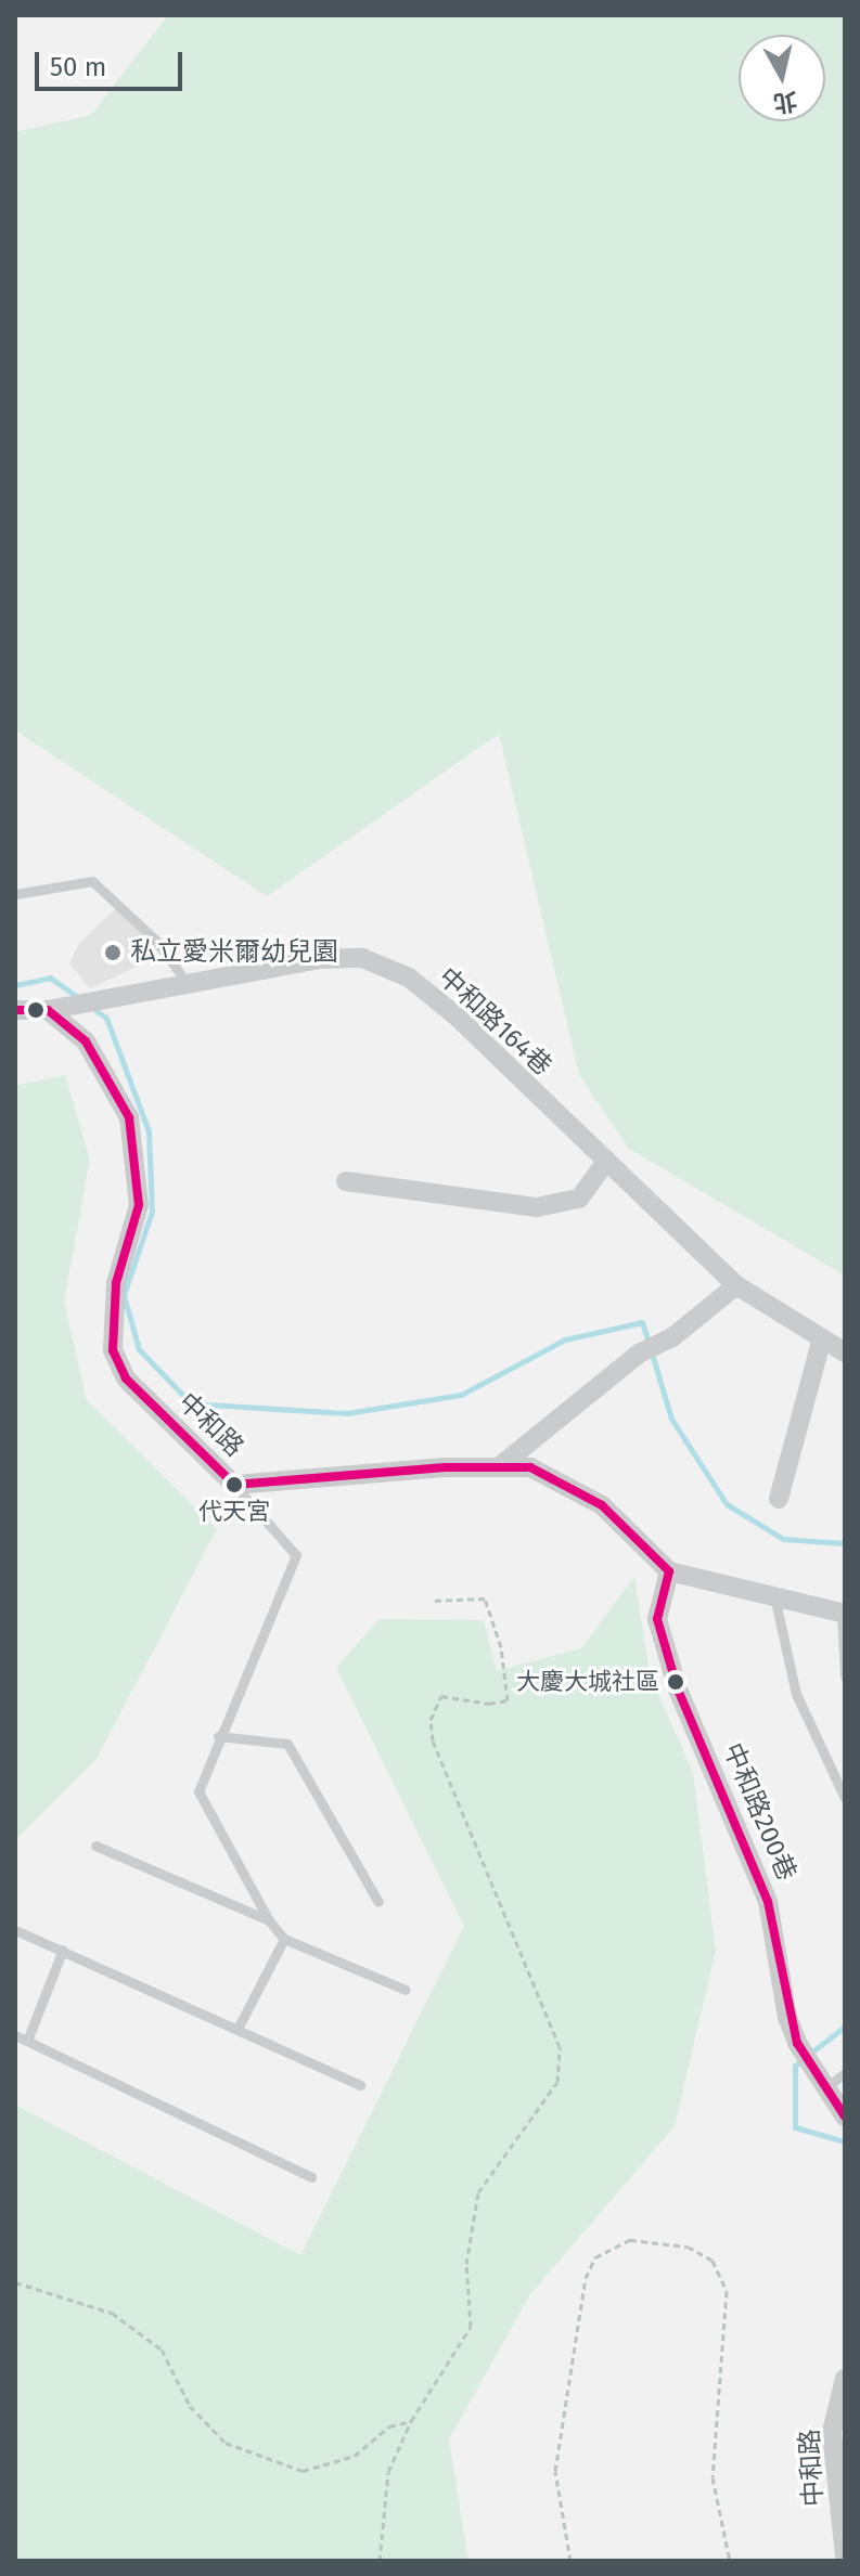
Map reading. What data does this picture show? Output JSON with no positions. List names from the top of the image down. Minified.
{"streets":{"street":["中和路164巷","中和路","中和路200巷"]},"crossings":[["中和路164巷","中和路"],["中和路","中和路200巷"]],"places":["私立愛米爾幼兒園","代天宮","大慶大城社區"],"scale_bar":"50 m","north":"bottom"}
